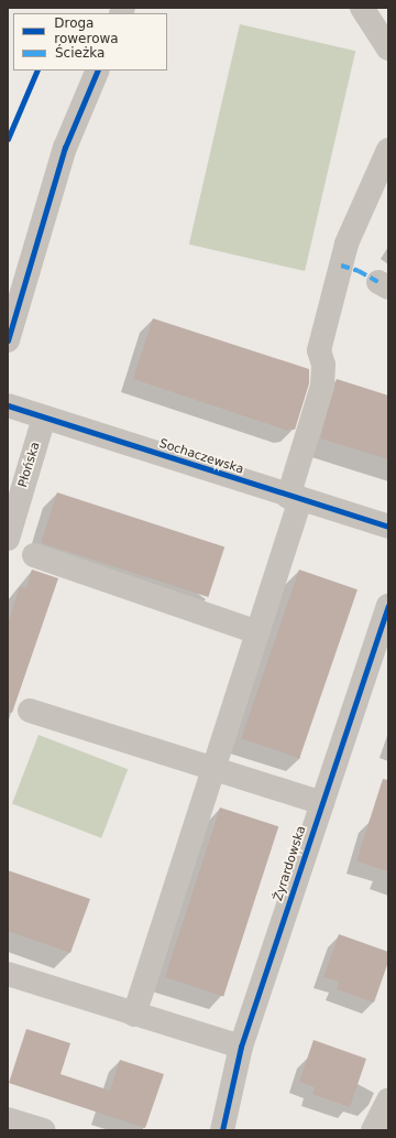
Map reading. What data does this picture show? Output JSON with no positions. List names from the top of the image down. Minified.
{"streets":{"street":["Sochaczewska","Płońska","Żyrardowska"]},"crossings":[["Sochaczewska","Płońska"]],"legend":["Droga rowerowa","Ścieżka"]}
